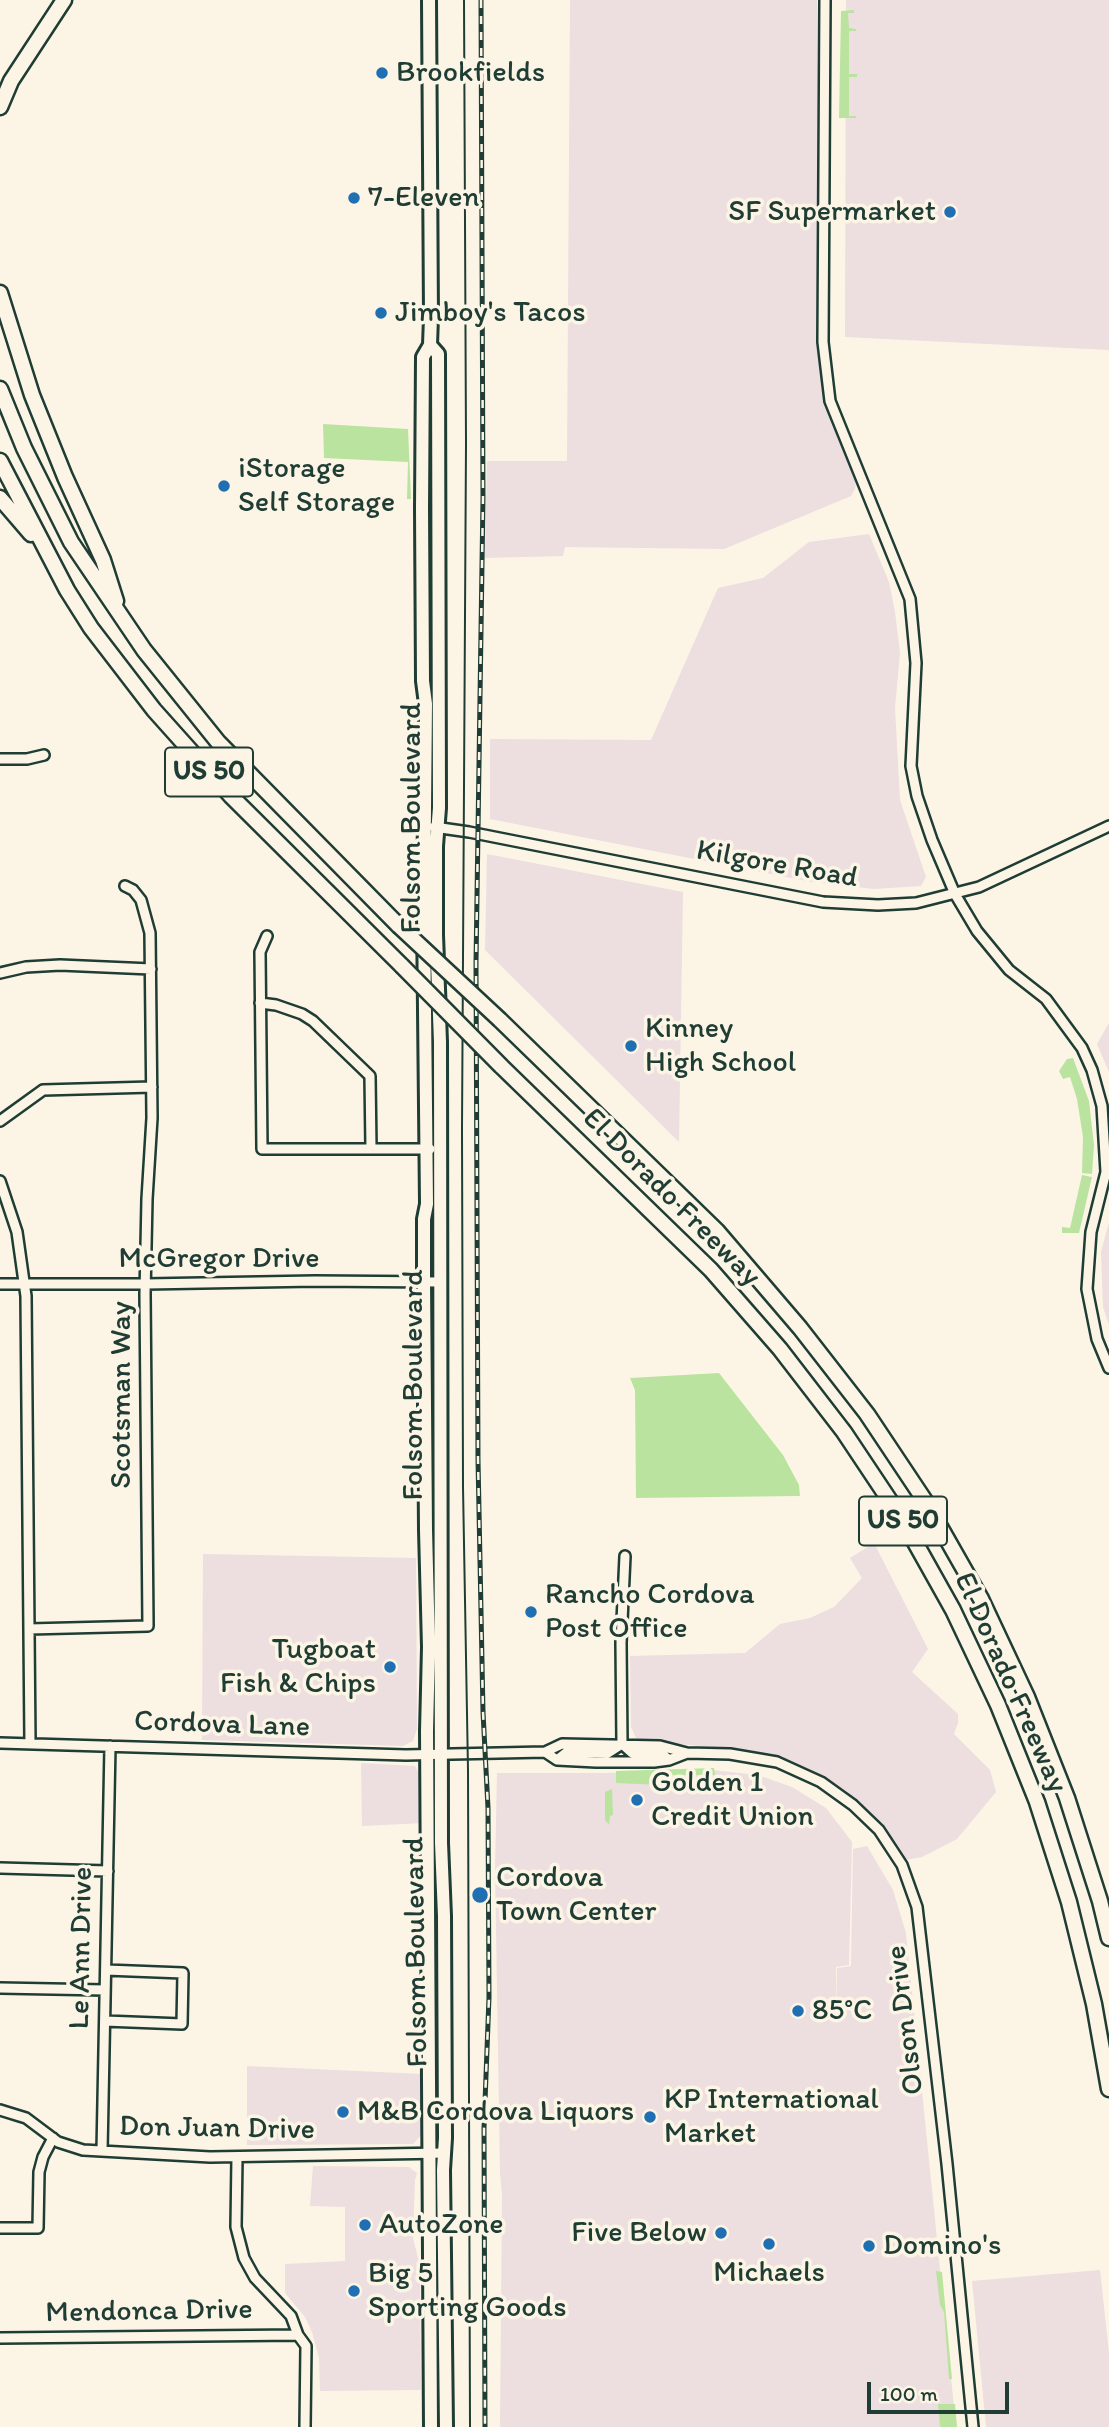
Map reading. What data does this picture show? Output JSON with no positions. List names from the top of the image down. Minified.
{"streets":{"highway":["US 50","El Dorado Freeway"],"main road":["Folsom Boulevard"],"street":["Kilgore Road","McGregor Drive","Scotsman Way","Cordova Lane","Le Ann Drive","Olson Drive","Don Juan Drive","Mendonca Drive"]},"crossings":[["Folsom Boulevard","Kilgore Road"],["Folsom Boulevard","McGregor Drive"],["Folsom Boulevard","Cordova Lane"],["Folsom Boulevard","Olson Drive"],["Folsom Boulevard","Don Juan Drive"],["McGregor Drive","Scotsman Way"],["Cordova Lane","Le Ann Drive"],["Cordova Lane","Olson Drive"],["Le Ann Drive","Don Juan Drive"]],"places":["Brookfields","7-Eleven","SF Supermarket","Jimboy's Tacos","iStorage Self Storage","Kinney High School","Rancho Cordova Post Office","Tugboat Fish & Chips","Golden 1 Credit Union","Cordova Town Center","85°C","M&B Cordova Liquors","KP International Market","AutoZone","Five Below","Michaels","Domino's","Big 5 Sporting Goods"],"scale_bar":"100 m"}
